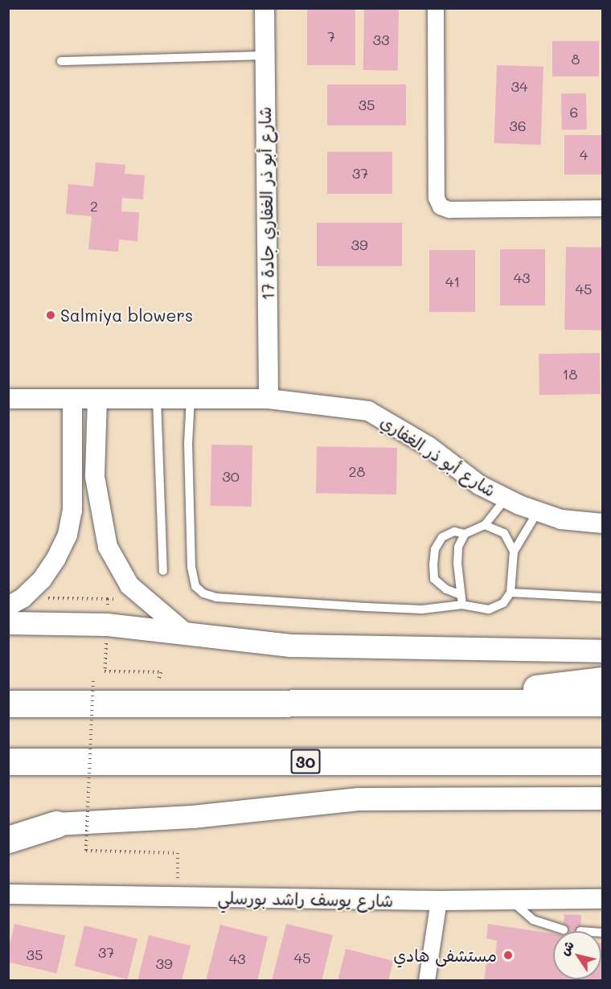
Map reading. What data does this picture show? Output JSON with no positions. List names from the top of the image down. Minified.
{"streets":{"highway":["30"],"street":["شارع أبو ذر الغفاري جادة 17","شارع أبو ذر الغفاري","شارع يوسف راشد بورسلي"]},"crossings":[["شارع أبو ذر الغفاري جادة 17","شارع أبو ذر الغفاري"]],"places":["Salmiya blowers","مستشفى هادي"],"house_numbers":["7","33","8","34","35","6","36","4","37","2","39","43","41","45","18","28","30","37","35","45","43","39"],"north":"top left"}
